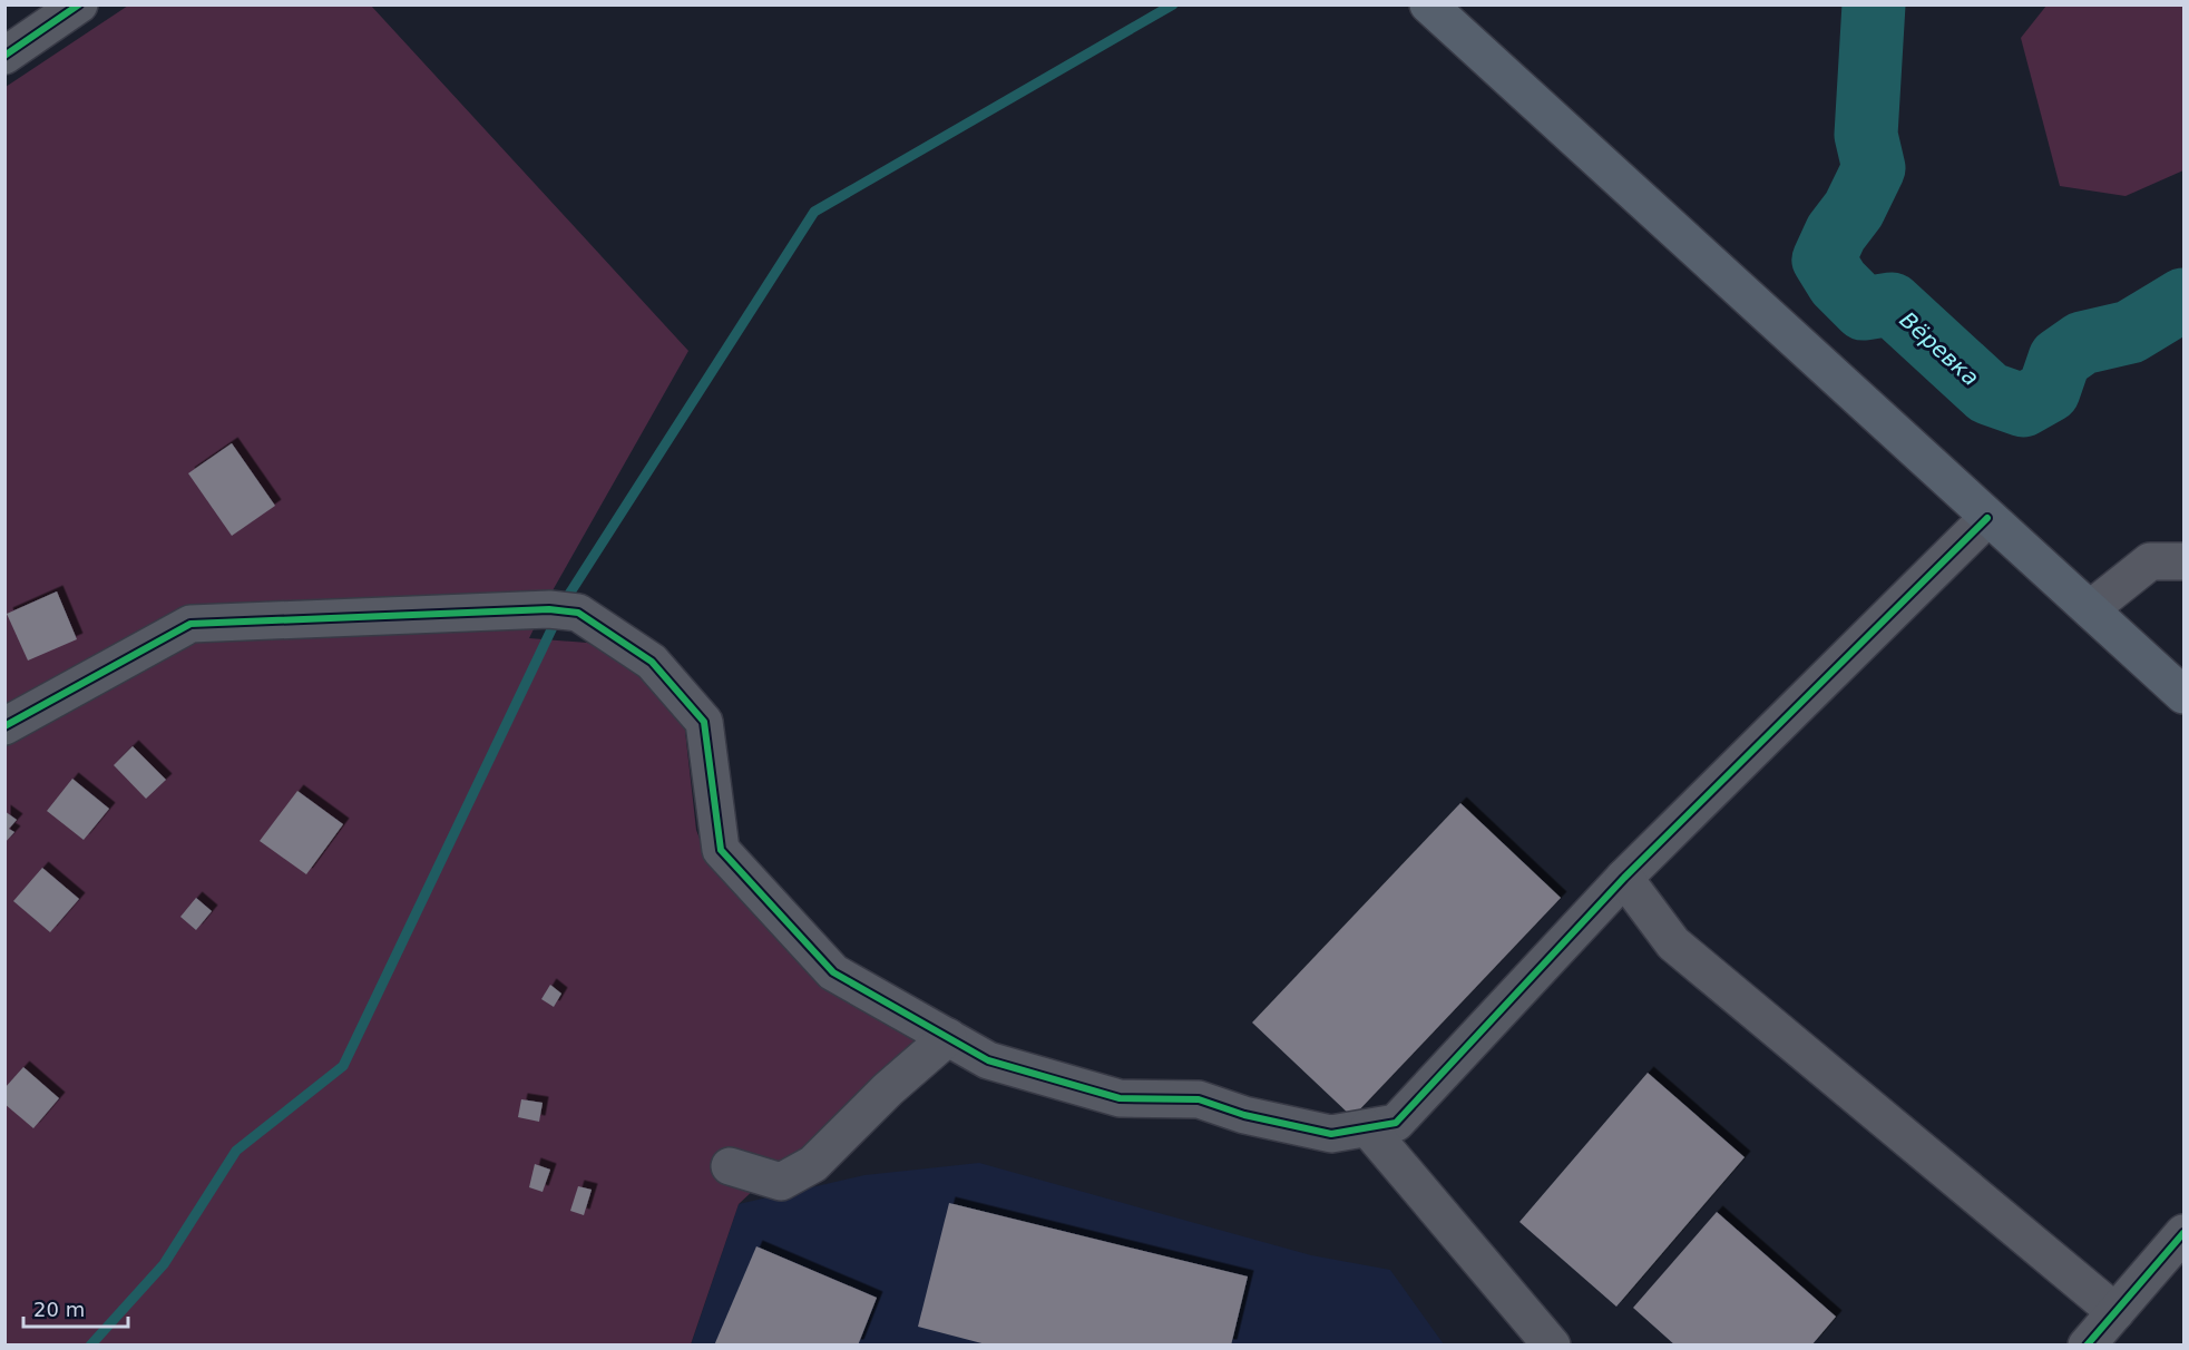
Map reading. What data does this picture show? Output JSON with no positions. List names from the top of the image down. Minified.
{"water":["Вёревка"],"scale_bar":"20 m"}
